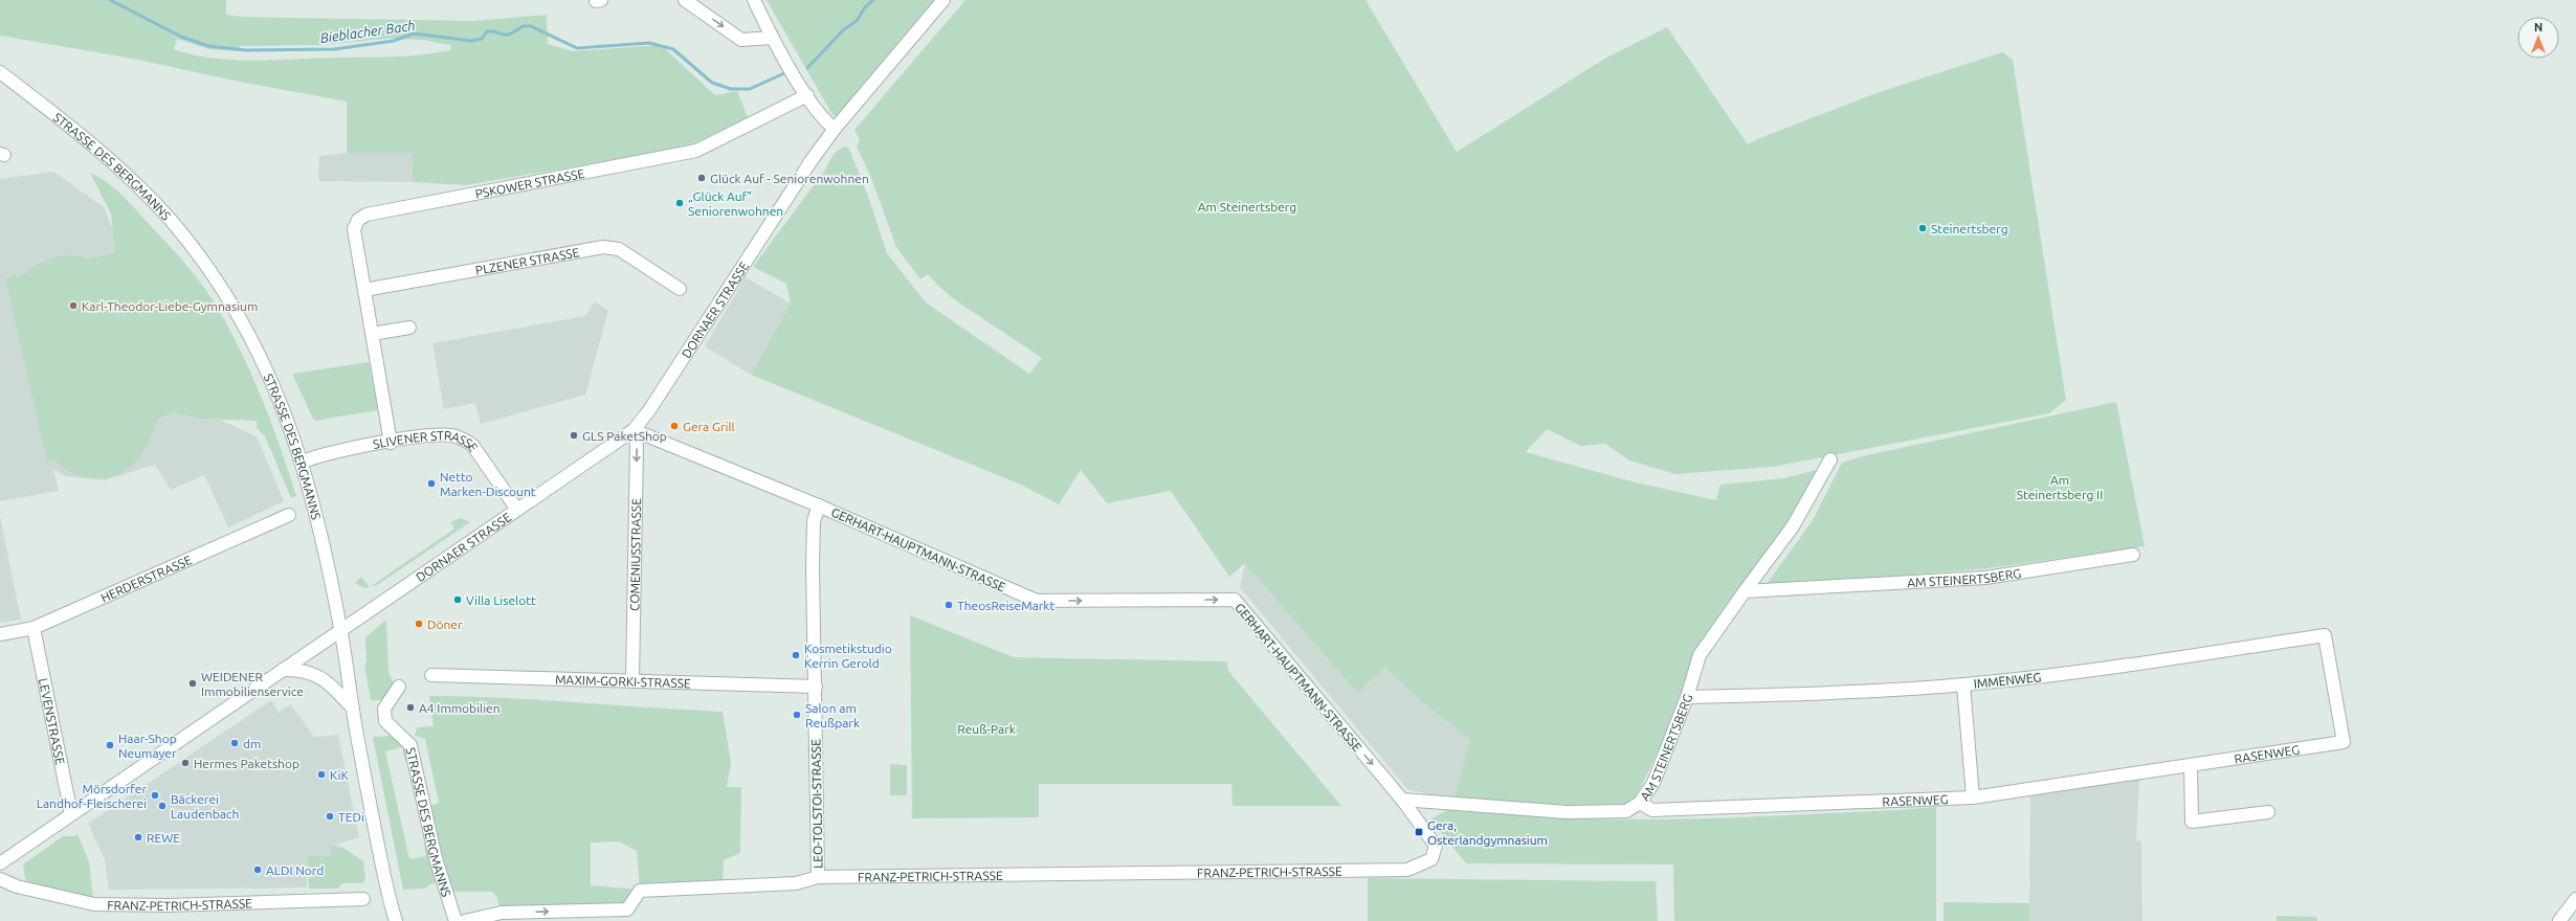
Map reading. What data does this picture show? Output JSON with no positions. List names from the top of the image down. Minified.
{"streets":{"street":["STRASSE DES BERGMANNS","PSKOWER STRASSE","PLZENER STRASSE","DORNAER STRASSE","SLIVENER STRASSE","GERHART-HAUPTMANN-STRASSE","COMENIUSSTRASSE","AM STEINERTSBERG","HERDERSTRASSE","MAXIM-GORKI-STRASSE","IMMENWEG","LEVENSTRASSE","RASENWEG","LEO-TOLSTOI-STRASSE","FRANZ-PETRICH-STRASSE"]},"crossings":[["STRASSE DES BERGMANNS","DORNAER STRASSE"],["STRASSE DES BERGMANNS","SLIVENER STRASSE"],["PSKOWER STRASSE","PLZENER STRASSE"],["PSKOWER STRASSE","SLIVENER STRASSE"],["DORNAER STRASSE","SLIVENER STRASSE"],["DORNAER STRASSE","GERHART-HAUPTMANN-STRASSE"],["DORNAER STRASSE","COMENIUSSTRASSE"],["DORNAER STRASSE","LEVENSTRASSE"],["GERHART-HAUPTMANN-STRASSE","COMENIUSSTRASSE"],["GERHART-HAUPTMANN-STRASSE","AM STEINERTSBERG"],["GERHART-HAUPTMANN-STRASSE","LEO-TOLSTOI-STRASSE"],["GERHART-HAUPTMANN-STRASSE","FRANZ-PETRICH-STRASSE"],["COMENIUSSTRASSE","MAXIM-GORKI-STRASSE"],["AM STEINERTSBERG","IMMENWEG"],["AM STEINERTSBERG","RASENWEG"],["HERDERSTRASSE","LEVENSTRASSE"],["MAXIM-GORKI-STRASSE","LEO-TOLSTOI-STRASSE"],["IMMENWEG","RASENWEG"],["LEO-TOLSTOI-STRASSE","FRANZ-PETRICH-STRASSE"]],"one_way":["GERHART-HAUPTMANN-STRASSE","COMENIUSSTRASSE"],"water":["Bieblacher Bach"],"parks":["Am Steinertsberg","Am Steinertsberg II","Reuß-Park"],"places":{"other":["Glück Auf - Seniorenwohnen","„Glück Auf\" Seniorenwohnen","Steinertsberg","Karl-Theodor-Liebe-Gymnasium","Gera Grill","GLS PaketShop","Netto Marken-Discount","Villa Liselott","TheosReiseMarkt","Döner","Kosmetikstudio Kerrin Gerold","WEIDENER Immobilienservice","A4 Immobilien","Salon am Reußpark","dm","Haar-Shop Neumayer","Hermes Paketshop","KiK","Mörsdorfer Landhof-Fleischerei","Bäckerei Laudenbach","TEDi","REWE","ALDI Nord"],"transit":["Gera, Osterlandgymnasium"]},"north":"top"}
